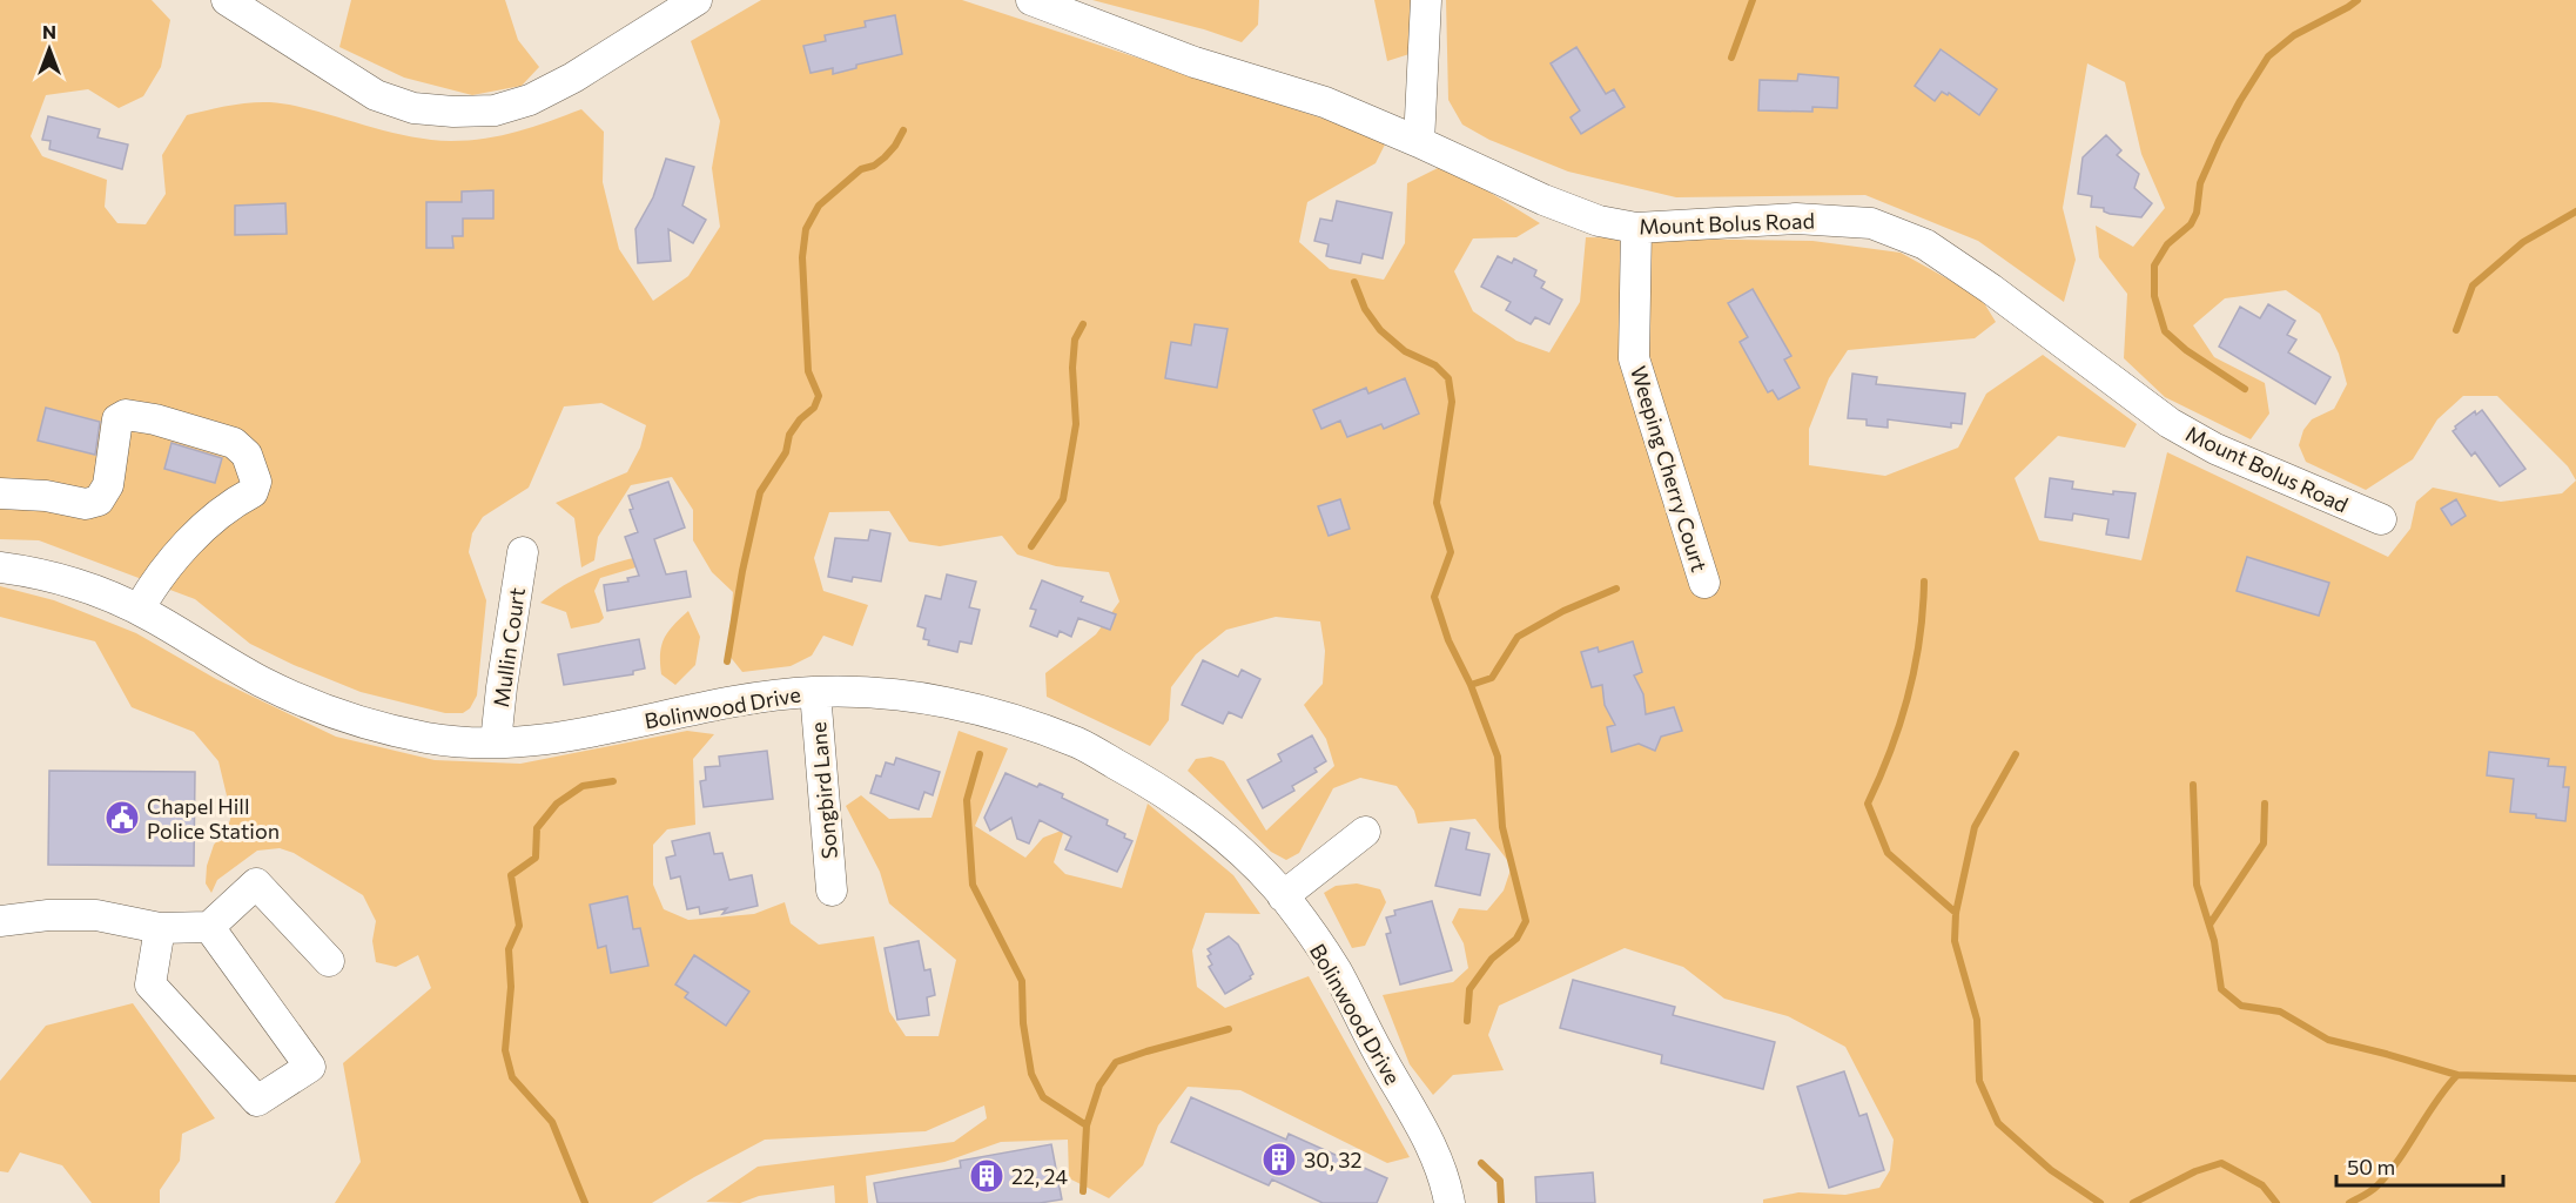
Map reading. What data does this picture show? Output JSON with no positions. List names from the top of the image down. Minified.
{"streets":{"street":["Mount Bolus Road","Weeping Cherry Court","Mullin Court","Bolinwood Drive","Songbird Lane"]},"crossings":[["Mount Bolus Road","Weeping Cherry Court"],["Mullin Court","Bolinwood Drive"],["Bolinwood Drive","Songbird Lane"]],"places":{"public building":["Chapel Hill Police Station"],"building":["30, 32","22, 24"]},"scale_bar":"50 m","north":"top"}
